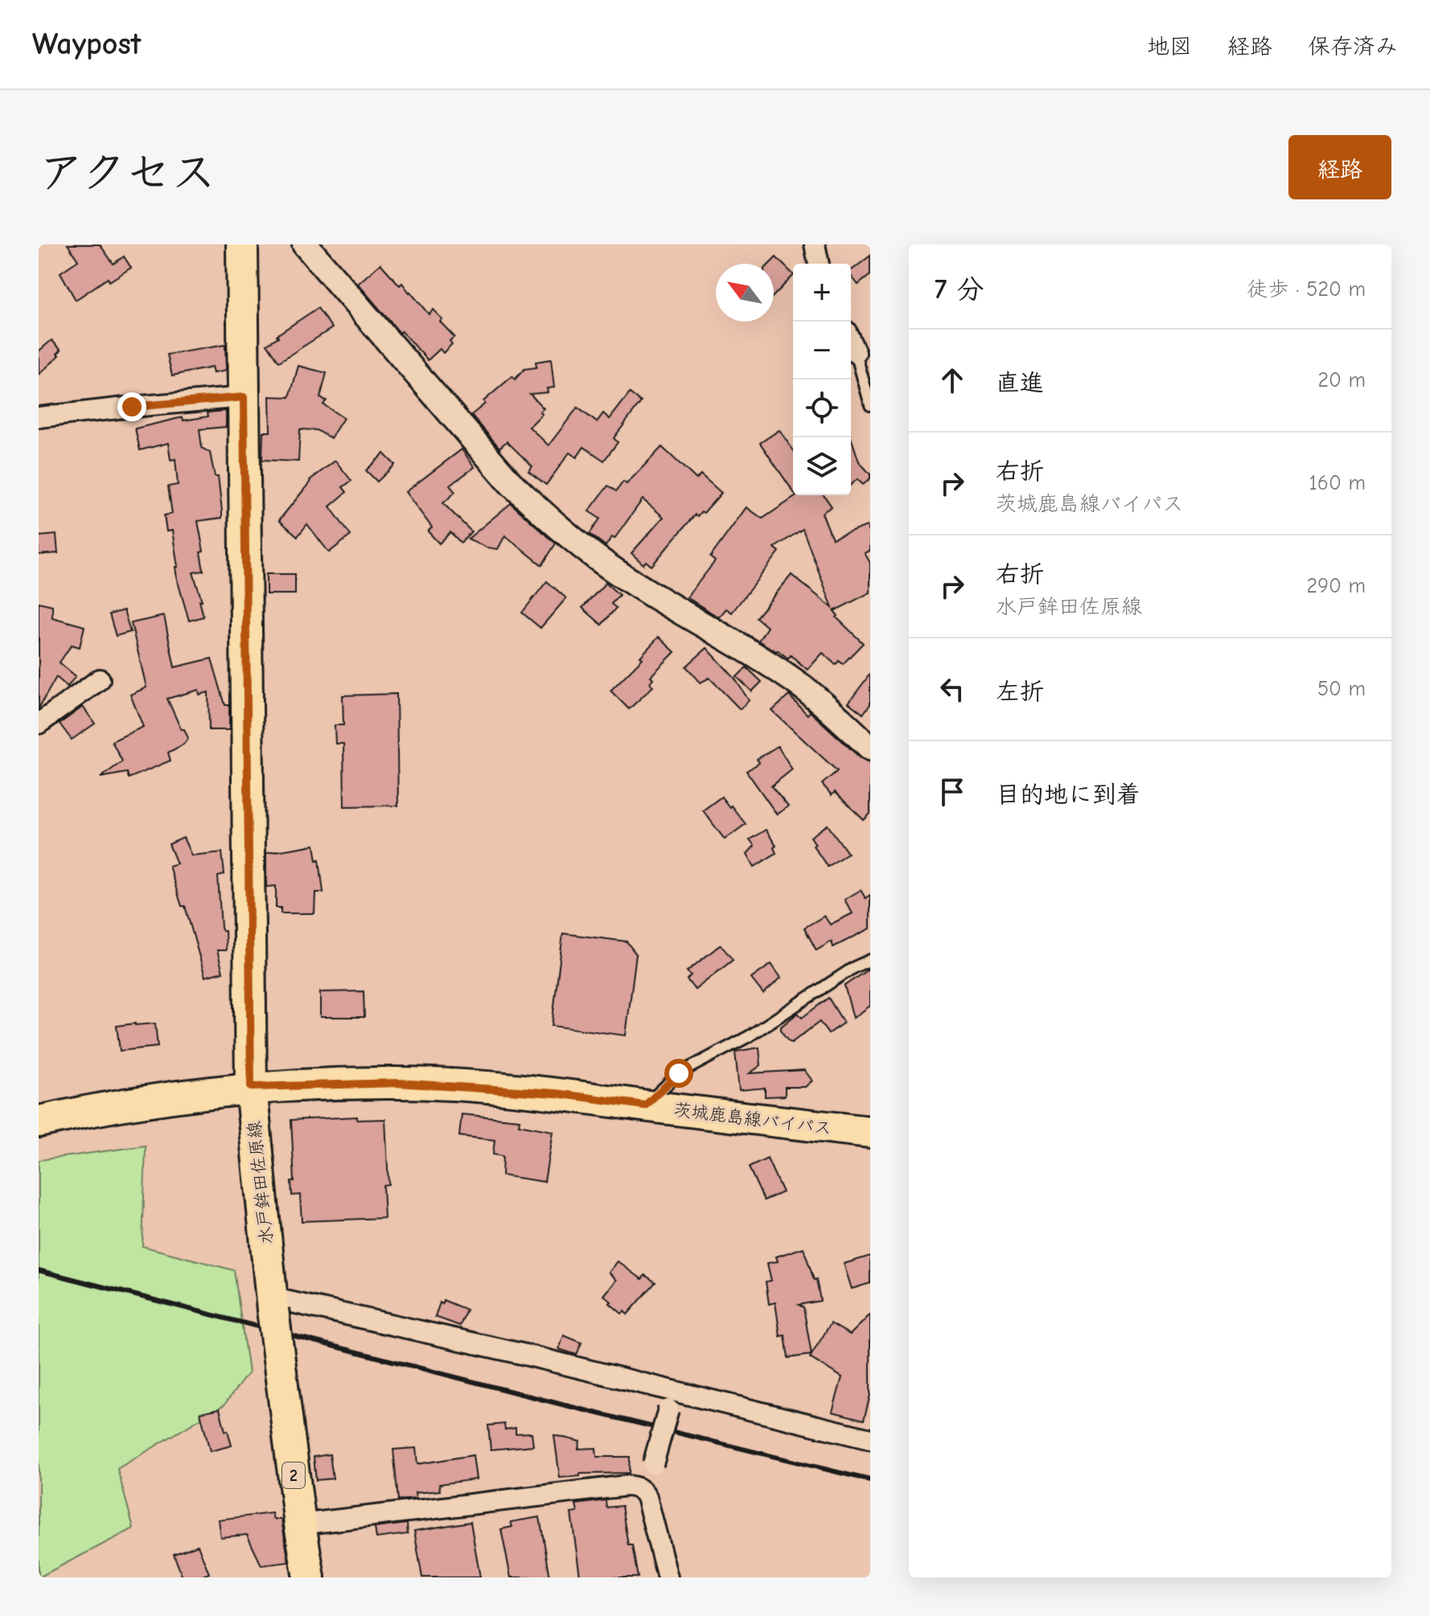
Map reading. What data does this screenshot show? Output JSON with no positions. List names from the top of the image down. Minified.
{"streets":{"main road":["茨城鹿島線バイパス","水戸鉾田佐原線","2"]},"crossings":[["茨城鹿島線バイパス","水戸鉾田佐原線"]],"north":"top left","page":{"header":"Waypost","nav":["地図","経路","保存済み"],"title":"アクセス","buttons":"経路","heading":["7 分","徒歩 · 520 m"],"map_buttons":["+","−"],"list":[["直進","20 m"],["右折","茨城鹿島線バイパス","160 m"],["右折","水戸鉾田佐原線","290 m"],["左折","50 m"],"目的地に到着"]}}
